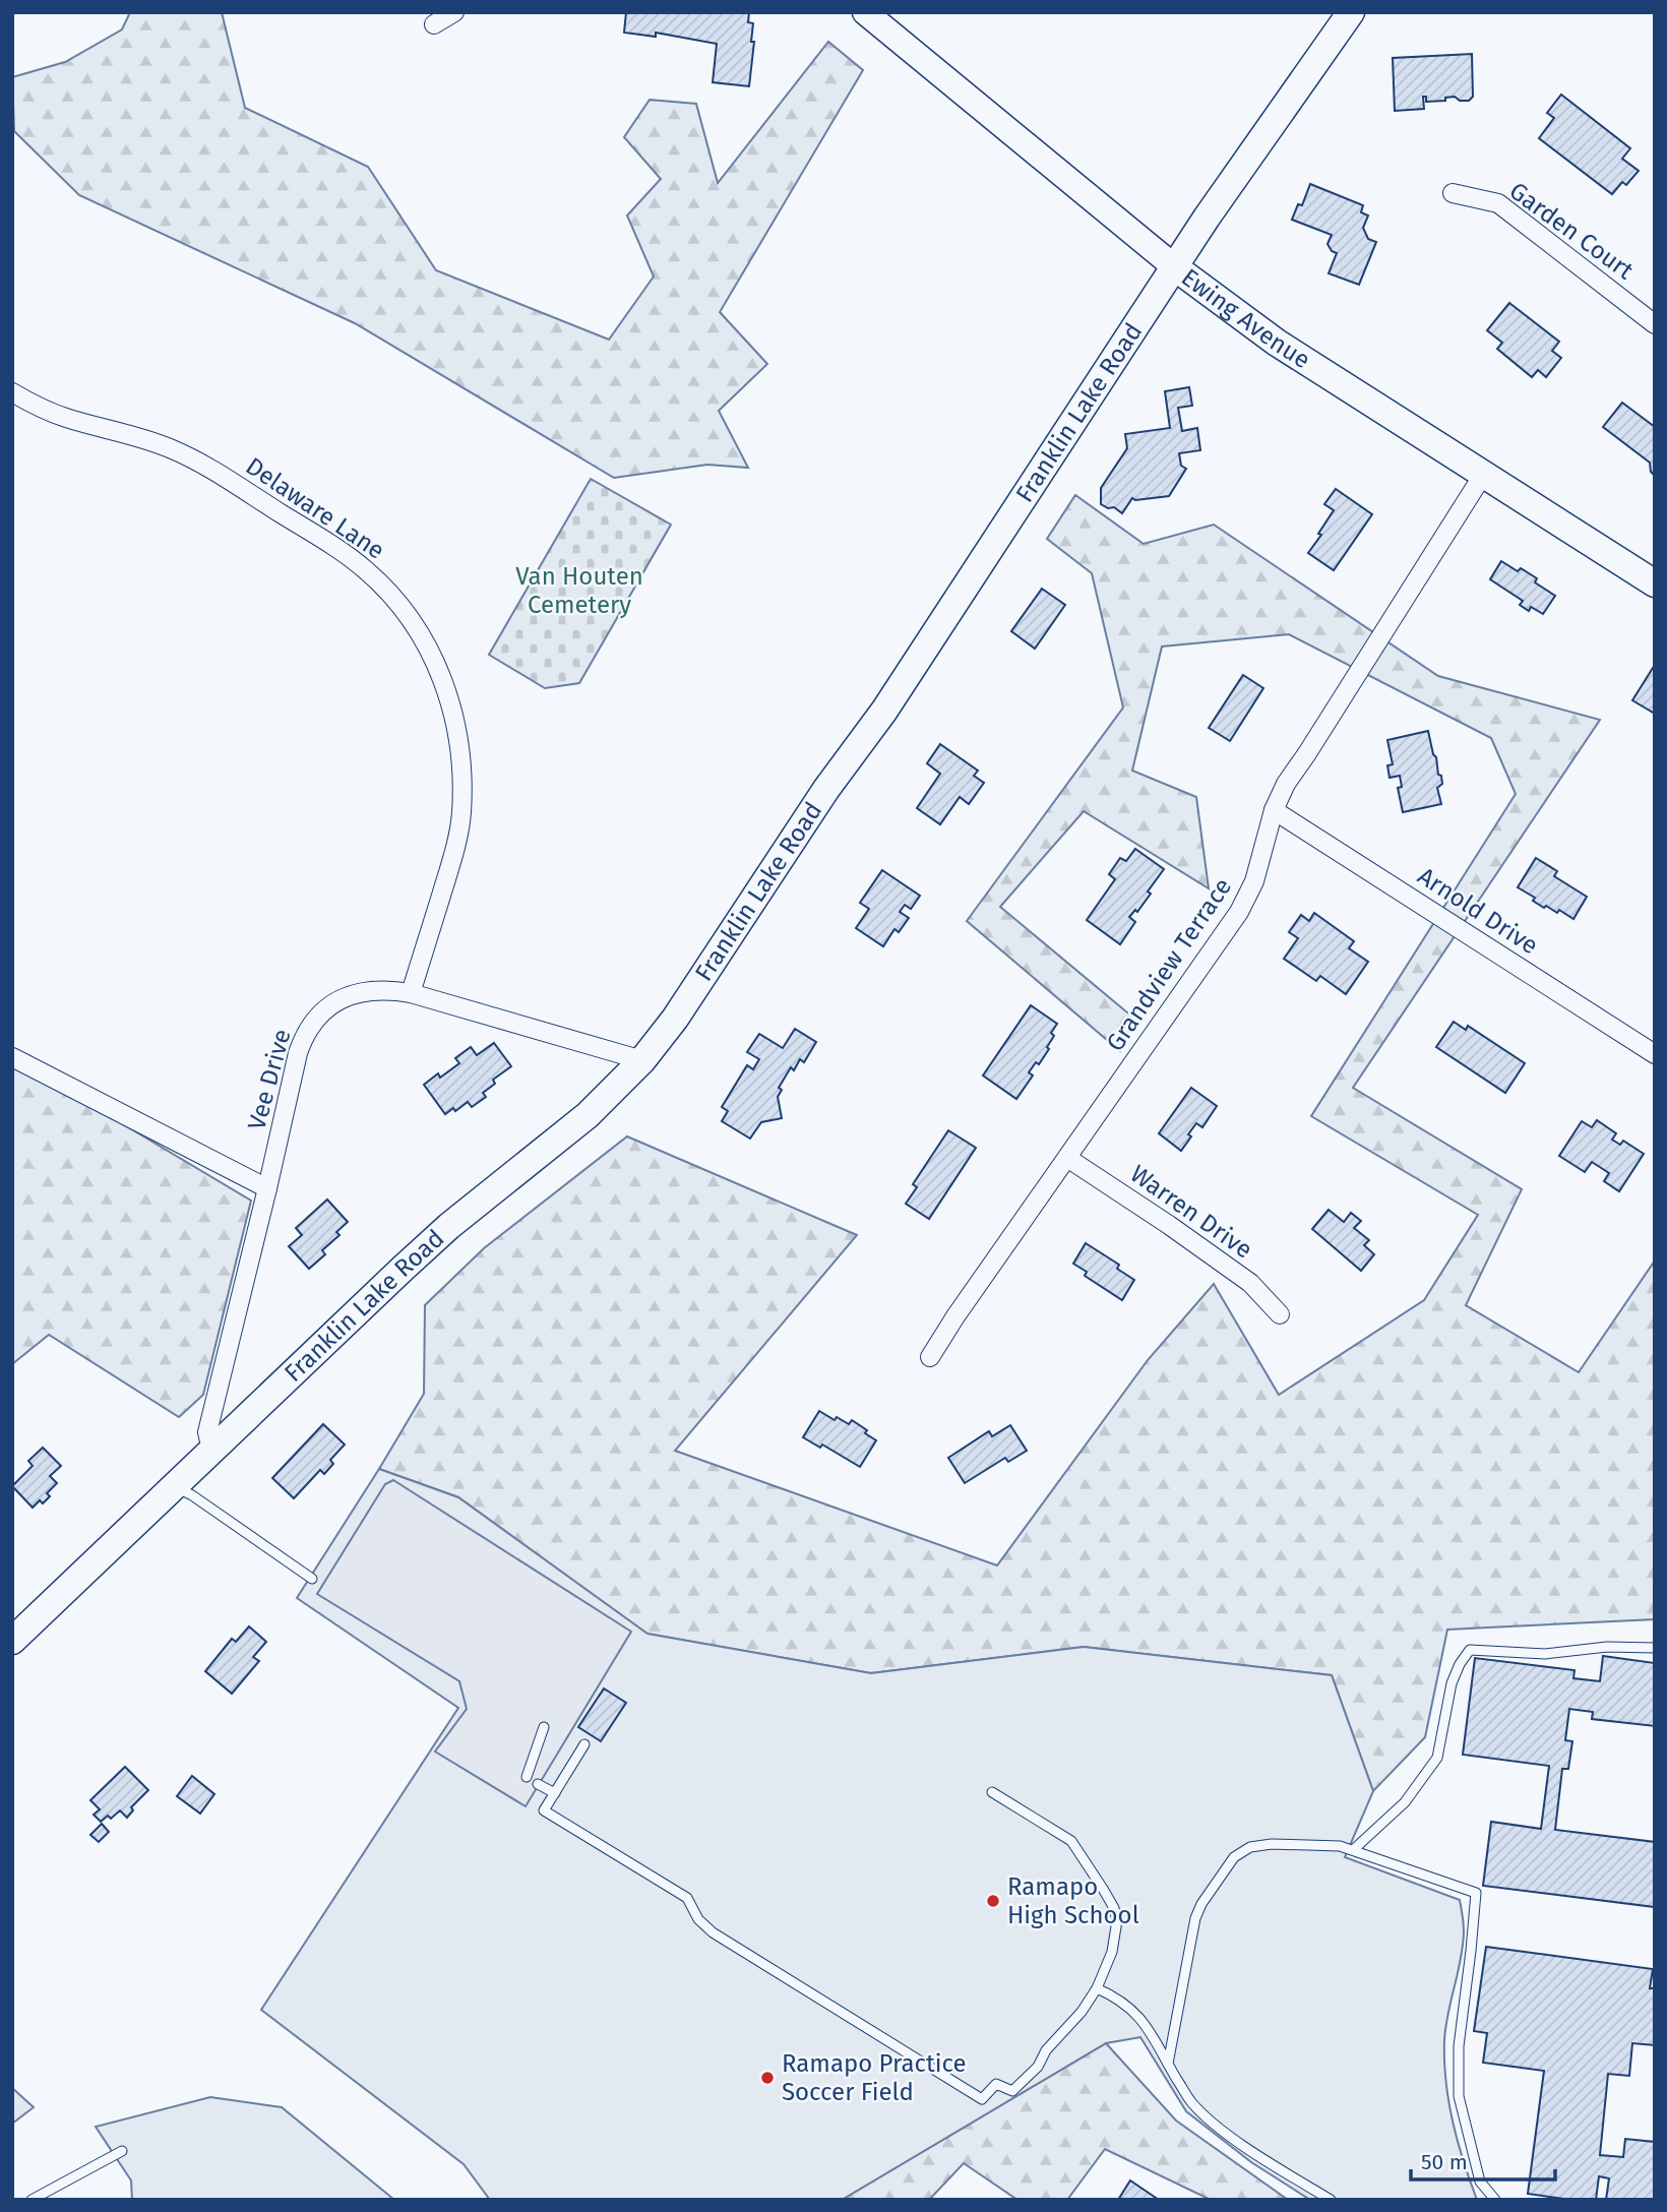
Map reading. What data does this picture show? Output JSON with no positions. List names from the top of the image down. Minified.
{"streets":{"main road":["Ewing Avenue","Franklin Lake Road"],"street":["Garden Court","Delaware Lane","Arnold Drive","Grandview Terrace","Vee Drive","Warren Drive"]},"crossings":[["Ewing Avenue","Franklin Lake Road"],["Ewing Avenue","Grandview Terrace"],["Franklin Lake Road","Vee Drive"],["Delaware Lane","Vee Drive"],["Arnold Drive","Grandview Terrace"],["Grandview Terrace","Warren Drive"]],"parks":["Van Houten Cemetery"],"places":["Ramapo High School","Ramapo Practice Soccer Field"],"scale_bar":"50 m"}
